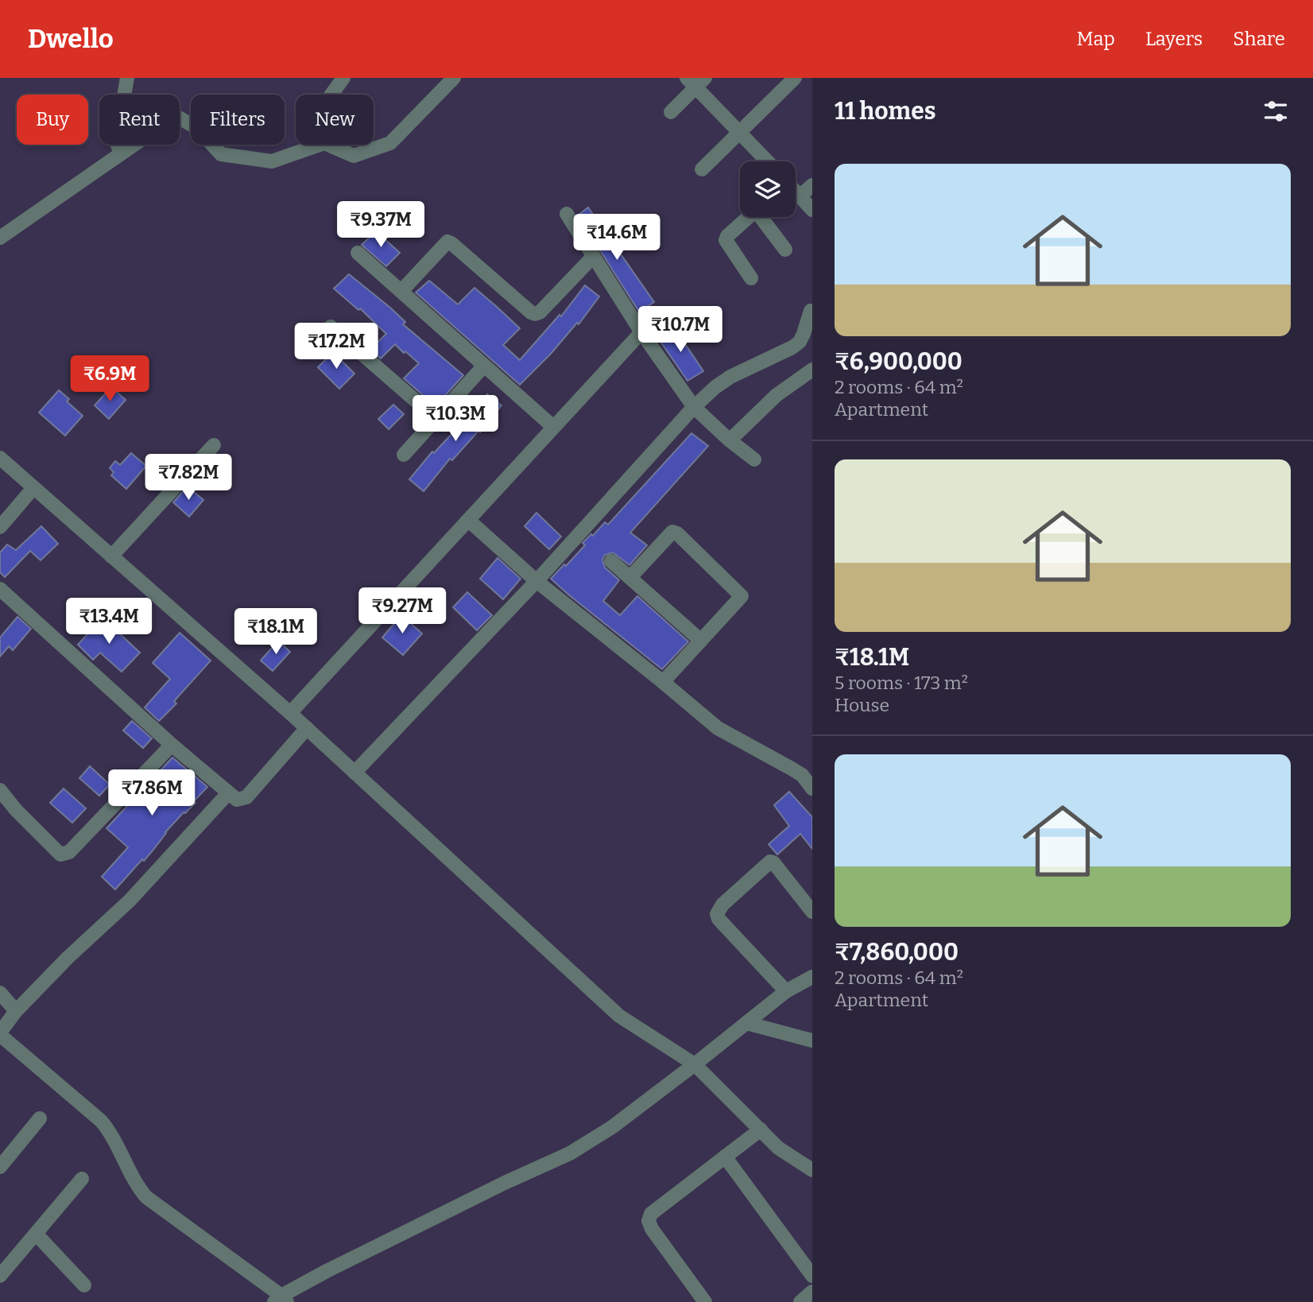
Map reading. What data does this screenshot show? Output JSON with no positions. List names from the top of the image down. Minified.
{"page":{"header":"Dwello","nav":["Map","Layers","Share"],"heading":"11 homes","chip":["Buy","Rent","Filters","New"],"list":[{"name":"₹6,900,000","note":"2 rooms · 64 m² · Apartment"},{"name":"₹18.1M","note":"5 rooms · 173 m² · House"},{"name":"₹7,860,000","note":"2 rooms · 64 m² · Apartment"}],"price":["₹9.37M","₹14.6M","₹10.7M","₹17.2M","₹6.9M","₹10.3M","₹7.82M","₹9.27M","₹13.4M","₹18.1M","₹7.86M"]}}
